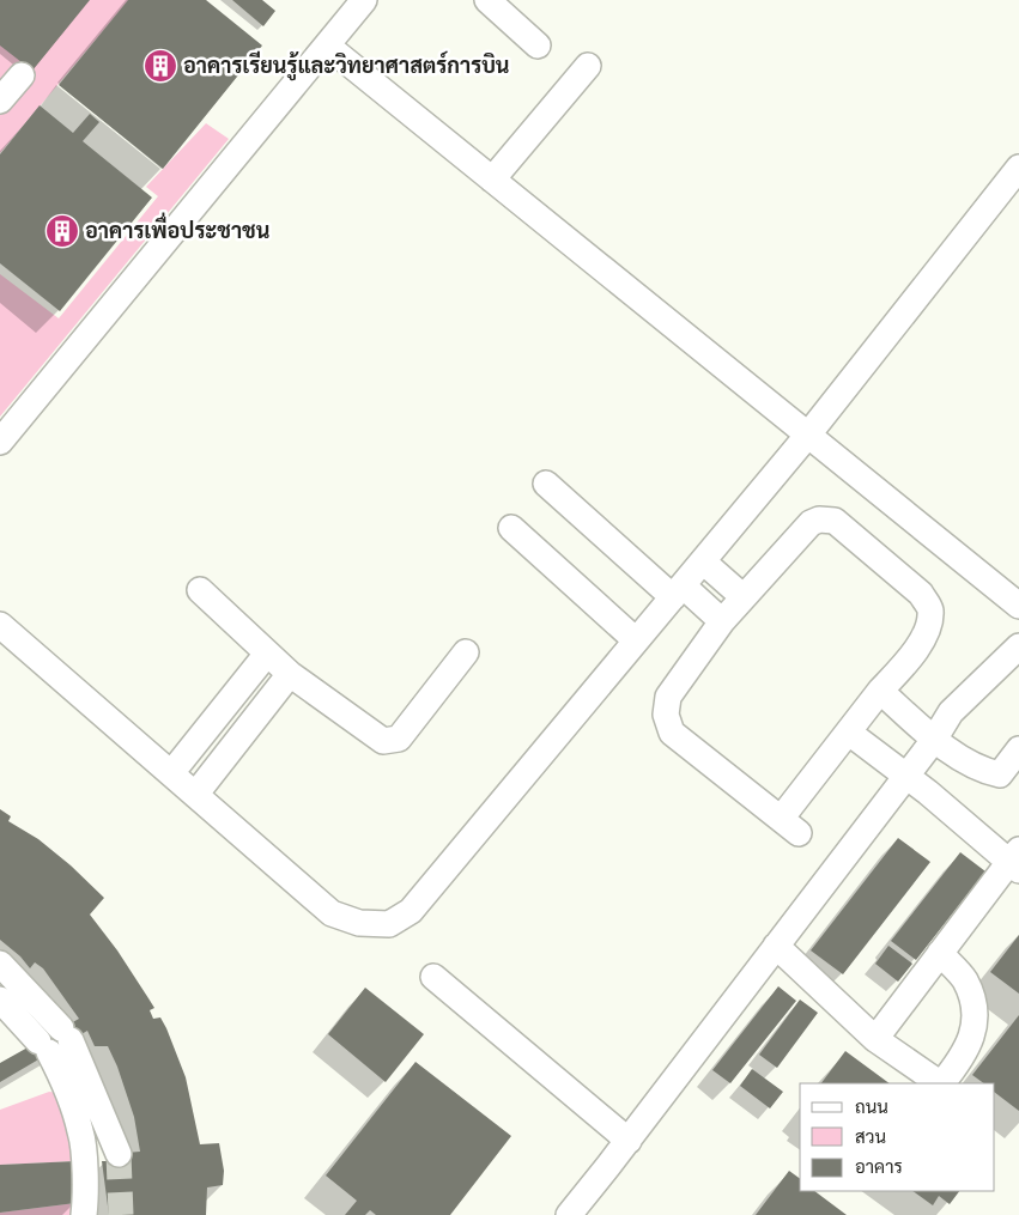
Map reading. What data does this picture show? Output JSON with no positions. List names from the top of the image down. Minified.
{"places":{"building":["อาคารเรียนรู้และวิทยาศาสตร์การบิน","อาคารเพื่อประชาชน"]},"legend":["ถนน","สวน","อาคาร"]}
